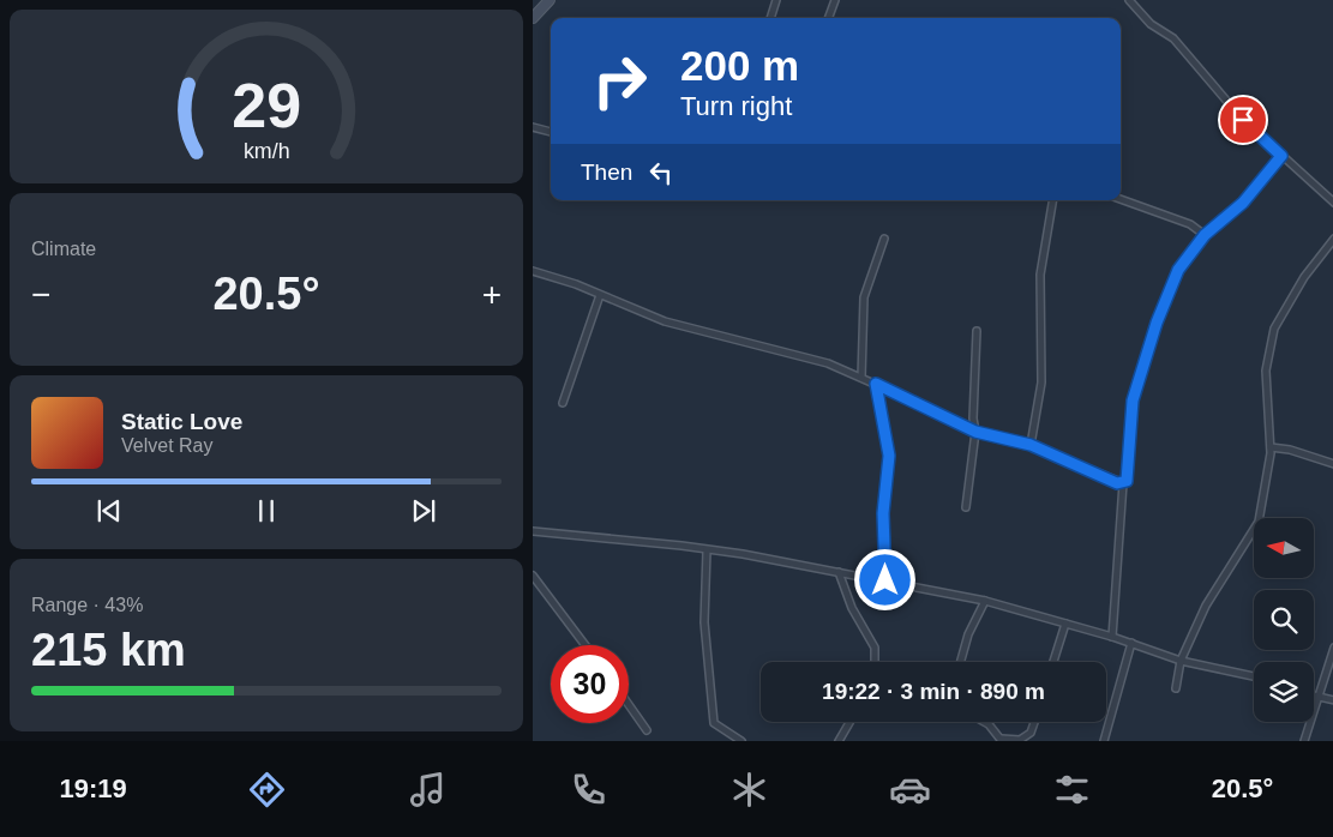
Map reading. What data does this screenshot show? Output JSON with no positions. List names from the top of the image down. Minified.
{"north":"left","page":{"turn":["200 m","Turn right"],"then":"Then","tile":["Climate",["Range · 43%","215 km"]],"heat":["−","20.5°","+"],"song":["Static Love","Velvet Ray"],"limit":"30","trip":"19:22 · 3 min · 890 m","tabs":["19:19","20.5°"],"gauge":["29","km/h"]}}
